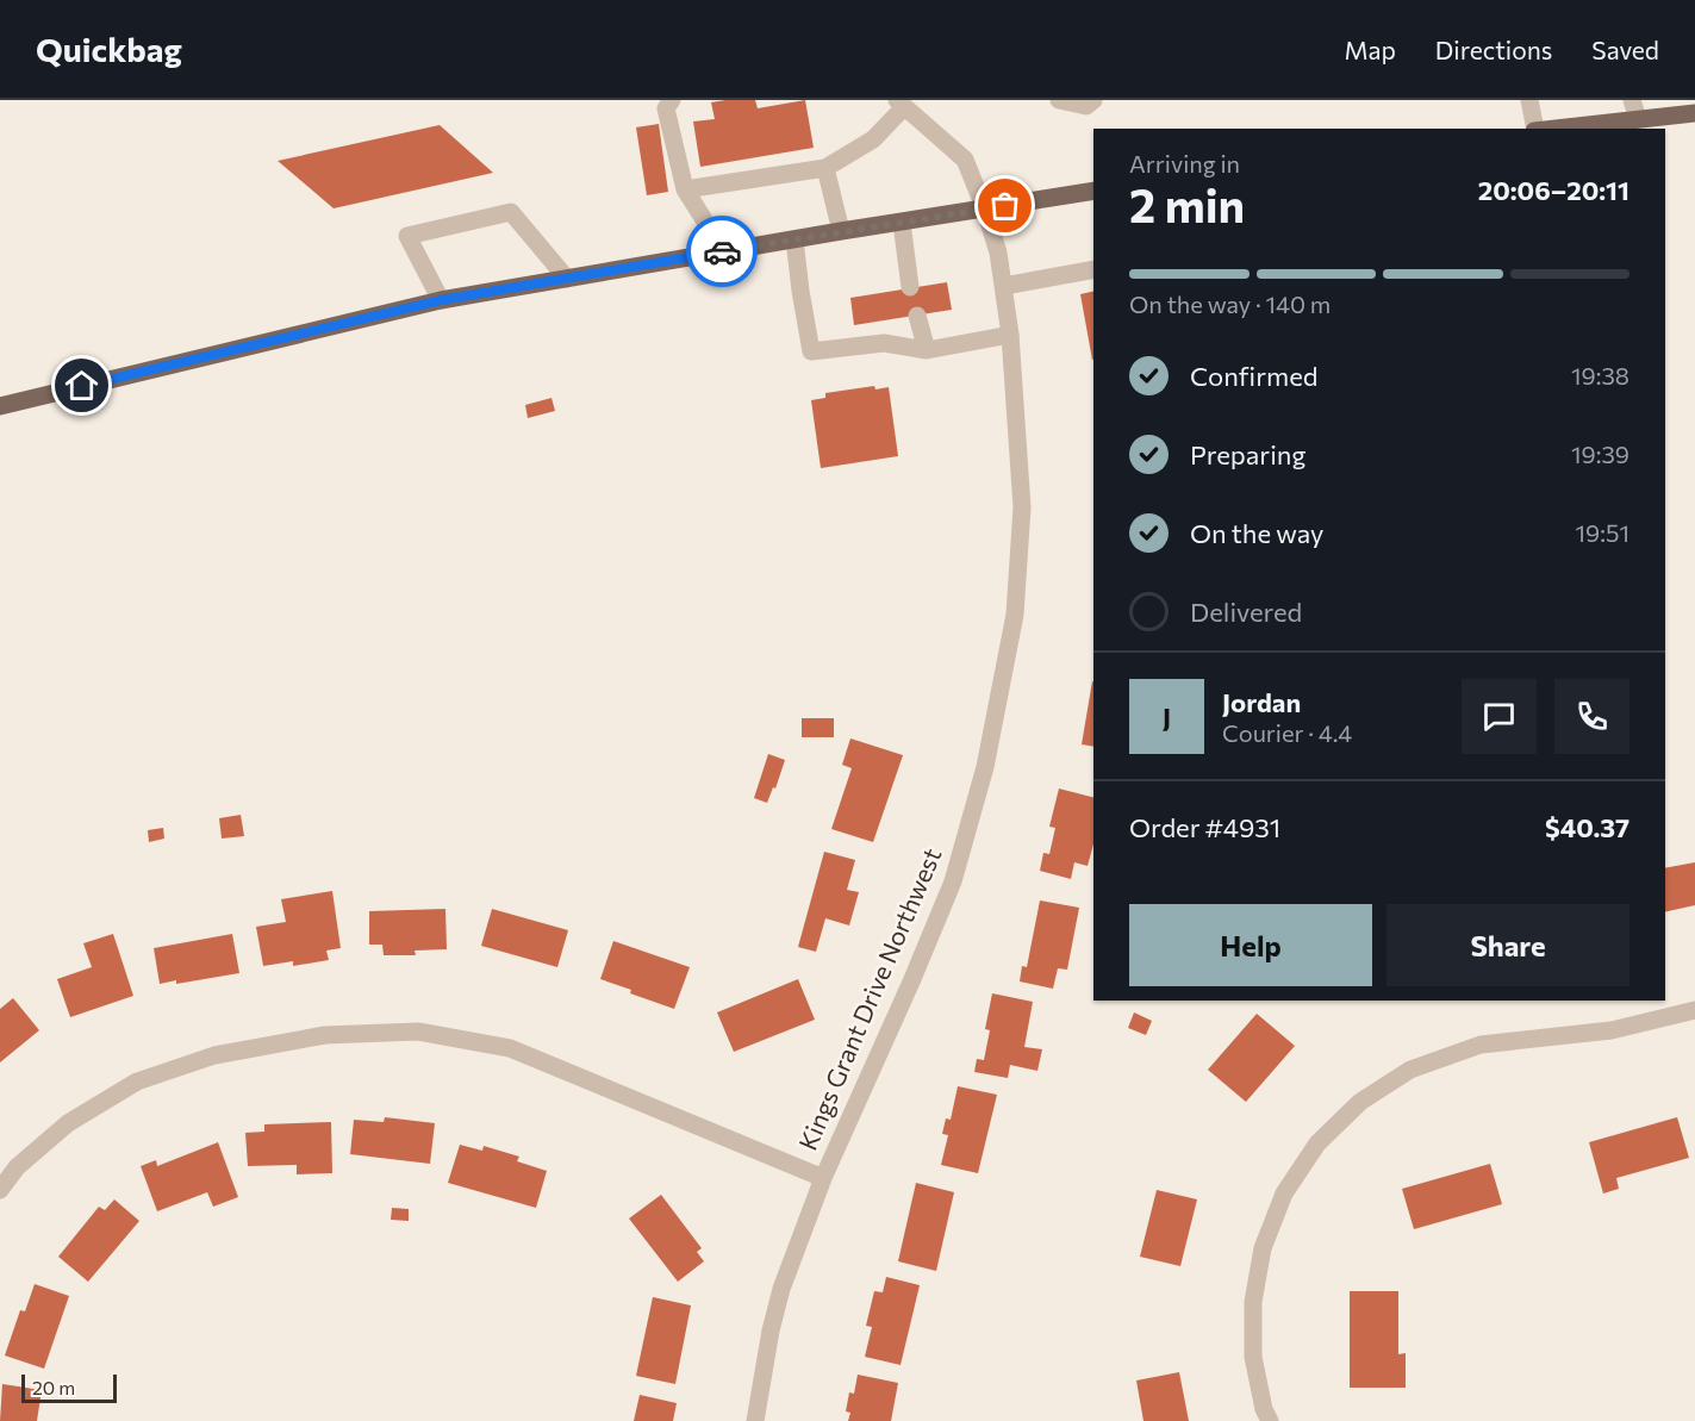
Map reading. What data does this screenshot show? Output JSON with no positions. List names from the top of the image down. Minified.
{"streets":{"street":["Kings Grant Drive Northwest"]},"scale_bar":"20 m","page":{"header":"Quickbag","nav":["Map","Directions","Saved"],"heading":["2 min","Arriving in","20:06–20:11"],"panel":["Jordan","Courier · 4.4","Order #4931","$40.37"],"bar":"On the way · 140 m","list":[["Confirmed","19:38"],["Preparing","19:39"],["On the way","19:51"],"Delivered"],"round":"J","buttons":["Help","Share"],"scale":"20 m"}}
